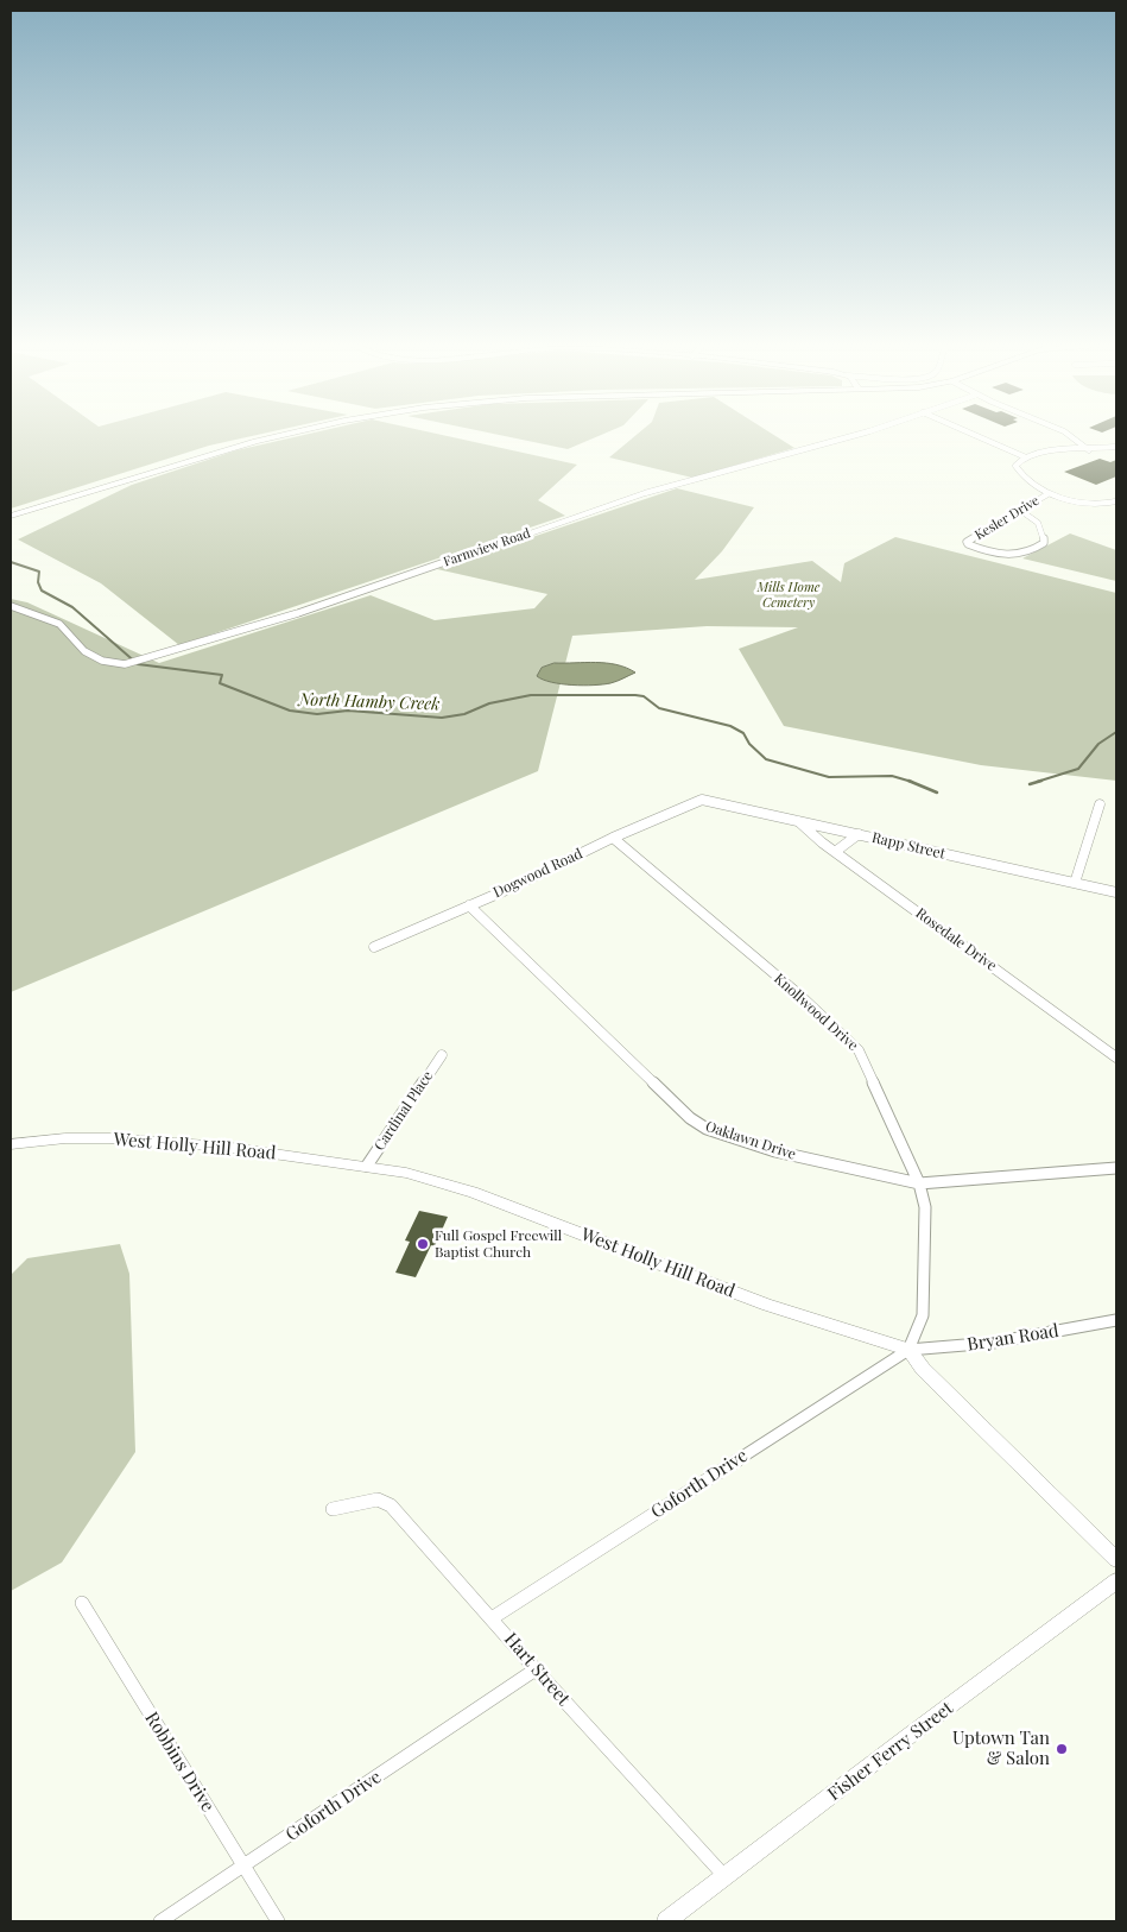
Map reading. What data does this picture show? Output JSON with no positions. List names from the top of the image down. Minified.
{"streets":{"street":["Kesler Drive","Farmview Road","Rapp Street","Dogwood Road","Rosedale Drive","Knollwood Drive","Cardinal Place","Oaklawn Drive","West Holly Hill Road","Bryan Road","Goforth Drive","Hart Street","Fisher Ferry Street","Robbins Drive"]},"crossings":[["Rapp Street","Dogwood Road"],["Rapp Street","Rosedale Drive"],["Dogwood Road","Knollwood Drive"],["Dogwood Road","Oaklawn Drive"],["Knollwood Drive","Oaklawn Drive"],["Knollwood Drive","West Holly Hill Road"],["Knollwood Drive","Bryan Road"],["Knollwood Drive","Goforth Drive"],["Cardinal Place","West Holly Hill Road"],["West Holly Hill Road","Bryan Road"],["West Holly Hill Road","Goforth Drive"],["Bryan Road","Goforth Drive"],["Goforth Drive","Hart Street"],["Goforth Drive","Robbins Drive"],["Hart Street","Fisher Ferry Street"]],"water":["North Hamby Creek"],"parks":["Mills Home Cemetery"],"places":["Full Gospel Freewill Baptist Church","Uptown Tan & Salon"]}
